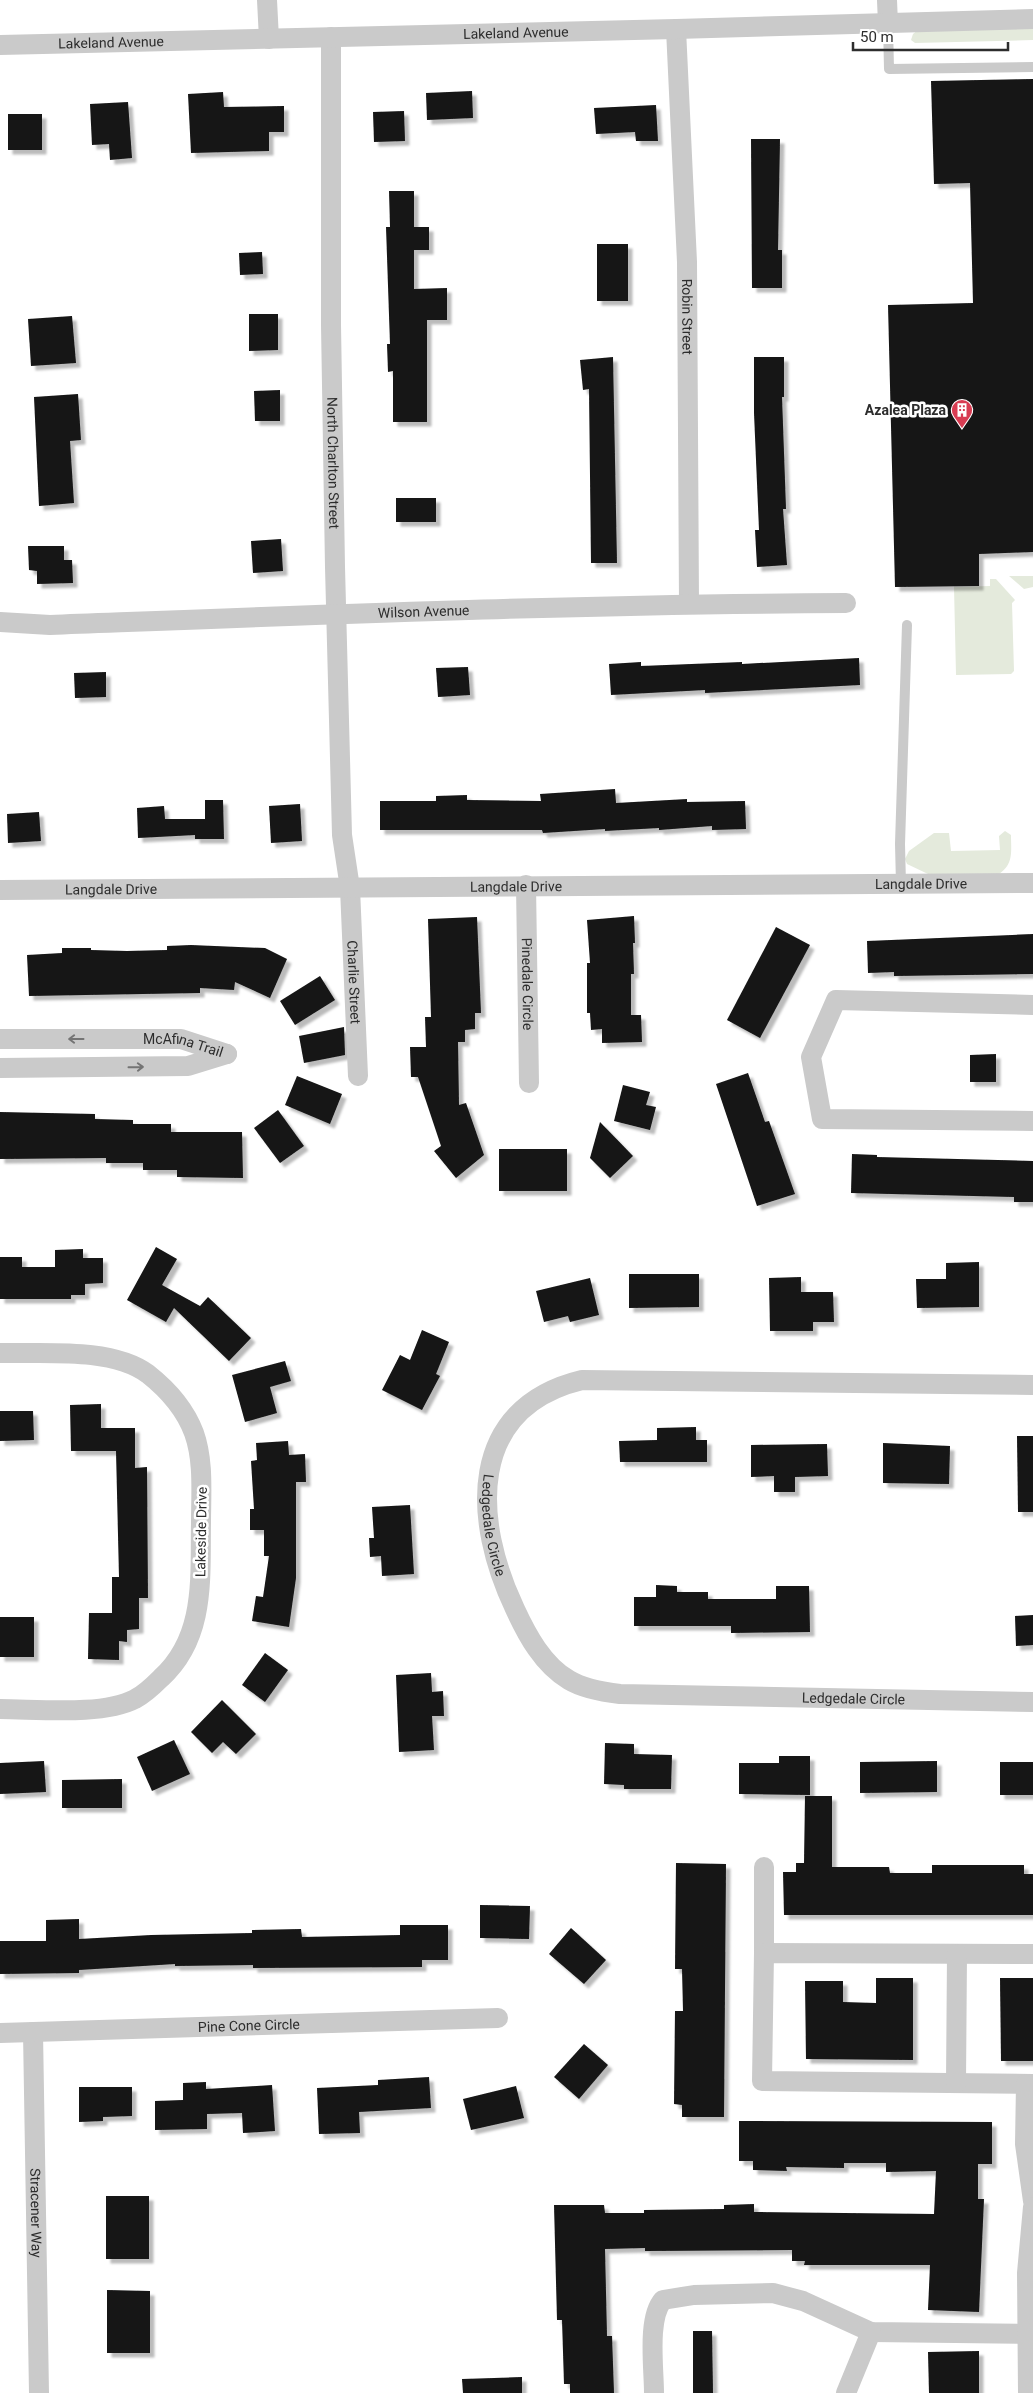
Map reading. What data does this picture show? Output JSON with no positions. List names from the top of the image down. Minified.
{"streets":{"street":["Lakeland Avenue","Robin Street","North Charlton Street","Wilson Avenue","Langdale Drive","Charlie Street","Pinedale Circle","McAfina Trail","Ledgedale Circle","Lakeside Drive","Pine Cone Circle","Stracener Way"]},"crossings":[["Lakeland Avenue","Robin Street"],["Lakeland Avenue","North Charlton Street"],["Robin Street","Wilson Avenue"],["North Charlton Street","Wilson Avenue"],["North Charlton Street","Langdale Drive"],["North Charlton Street","Charlie Street"],["Langdale Drive","Charlie Street"],["Langdale Drive","Pinedale Circle"],["Pine Cone Circle","Stracener Way"]],"places":{"building":["Azalea Plaza"]},"scale_bar":"50 m"}
